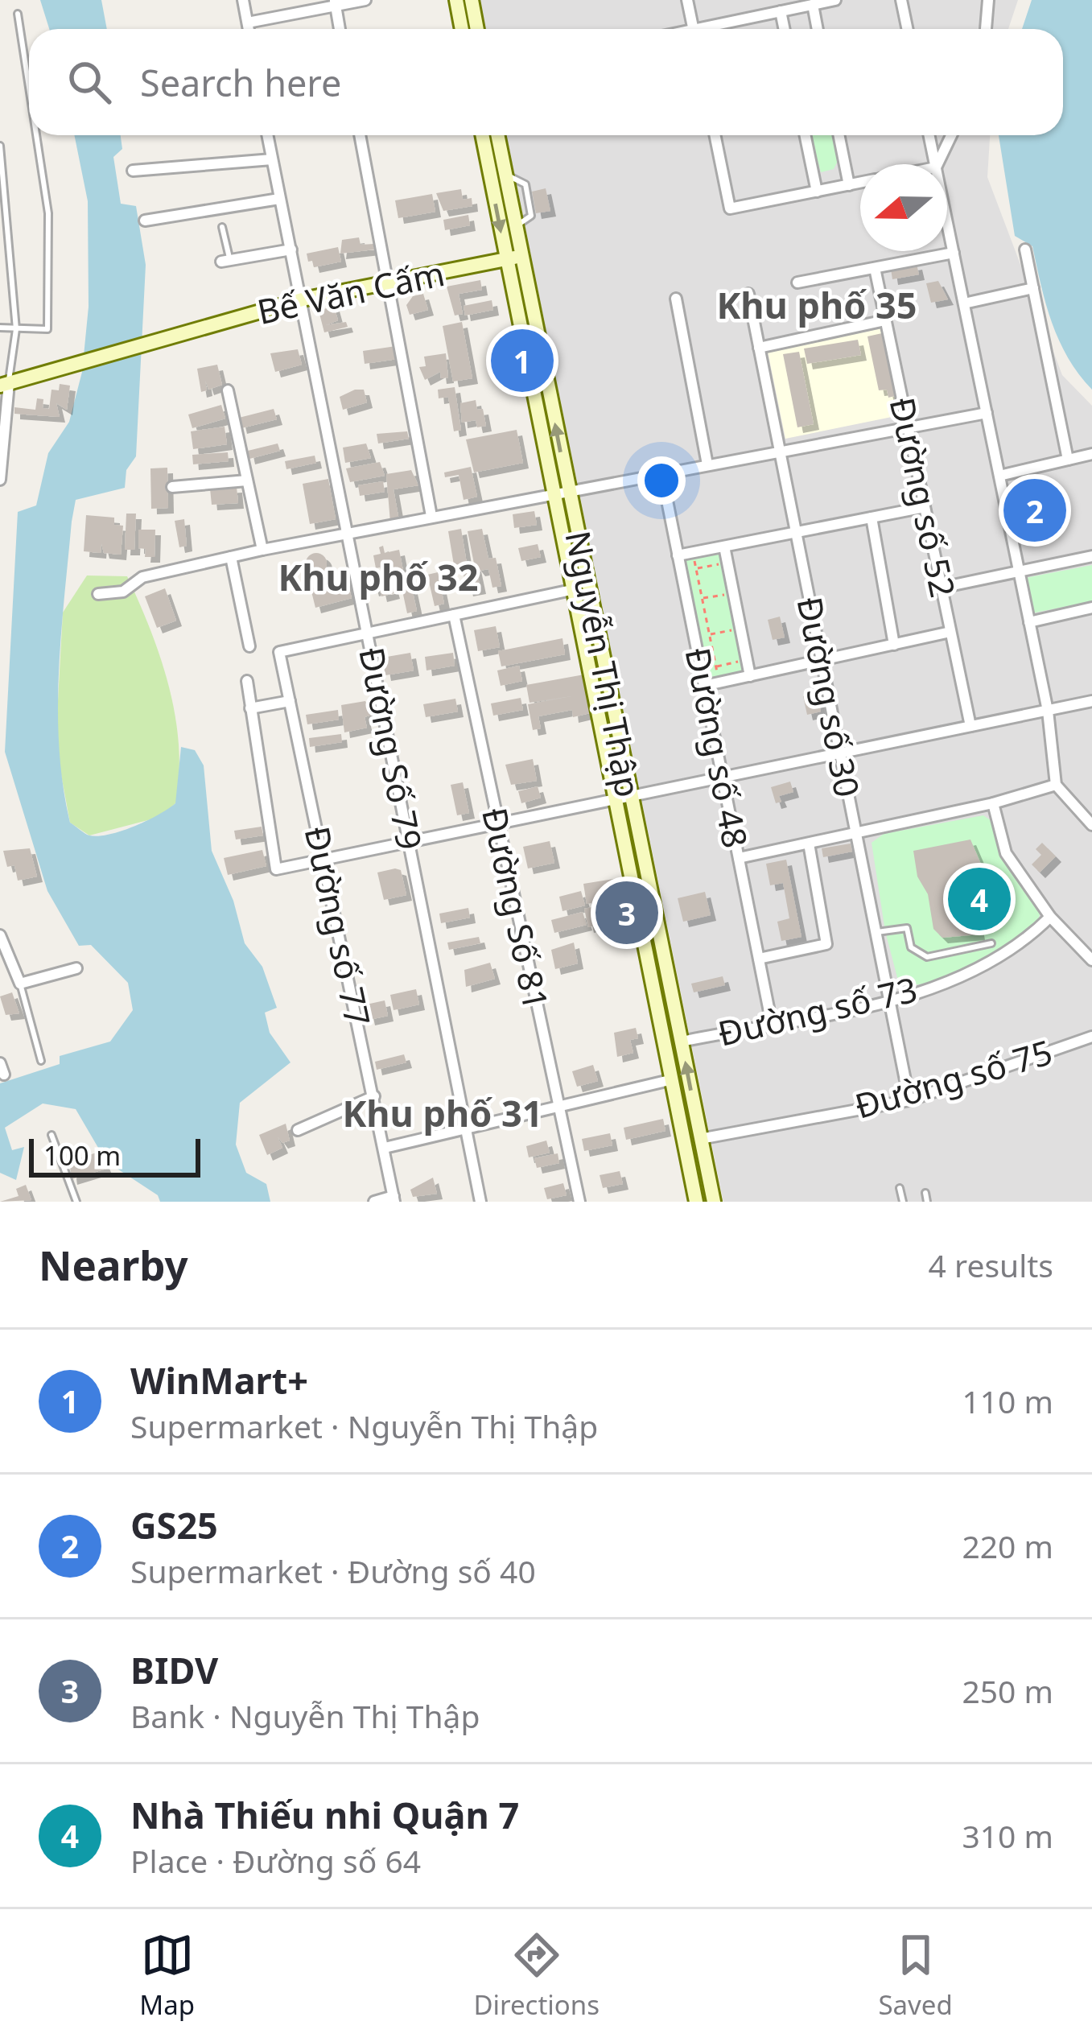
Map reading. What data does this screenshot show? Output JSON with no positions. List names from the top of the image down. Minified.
{"streets":{"main road":["Bế Văn Cấm","Nguyễn Thị Thập"],"street":["Đường số 52","Đường số 30","Đường số 48","Đường Số 79","Đường Số 81","Đường số 77","Đường số 73","Đường số 75"]},"crossings":[["Bế Văn Cấm","Nguyễn Thị Thập"],["Bế Văn Cấm","Đường Số 79"],["Nguyễn Thị Thập","Đường số 73"],["Nguyễn Thị Thập","Đường số 75"],["Đường số 30","Đường số 73"],["Đường số 30","Đường số 75"],["Đường số 48","Đường số 73"],["Đường Số 79","Đường số 77"]],"districts":["Khu phố 35","Khu phố 32","Khu phố 31"],"scale_bar":"100 m","north":"left","page":{"search":"Search here","pins":["1","2","4","3"],"scale":"100 m","heading":["Nearby","4 results"],"list":[{"mark":"1","name":"WinMart+","note":"Supermarket · Nguyễn Thị Thập","value":"110 m"},{"mark":"2","name":"GS25","note":"Supermarket · Đường số 40","value":"220 m"},{"mark":"3","name":"BIDV","note":"Bank · Nguyễn Thị Thập","value":"250 m"},{"mark":"4","name":"Nhà Thiếu nhi Quận 7","note":"Place · Đường số 64","value":"310 m"}],"nav":["Map","Directions","Saved"]}}
